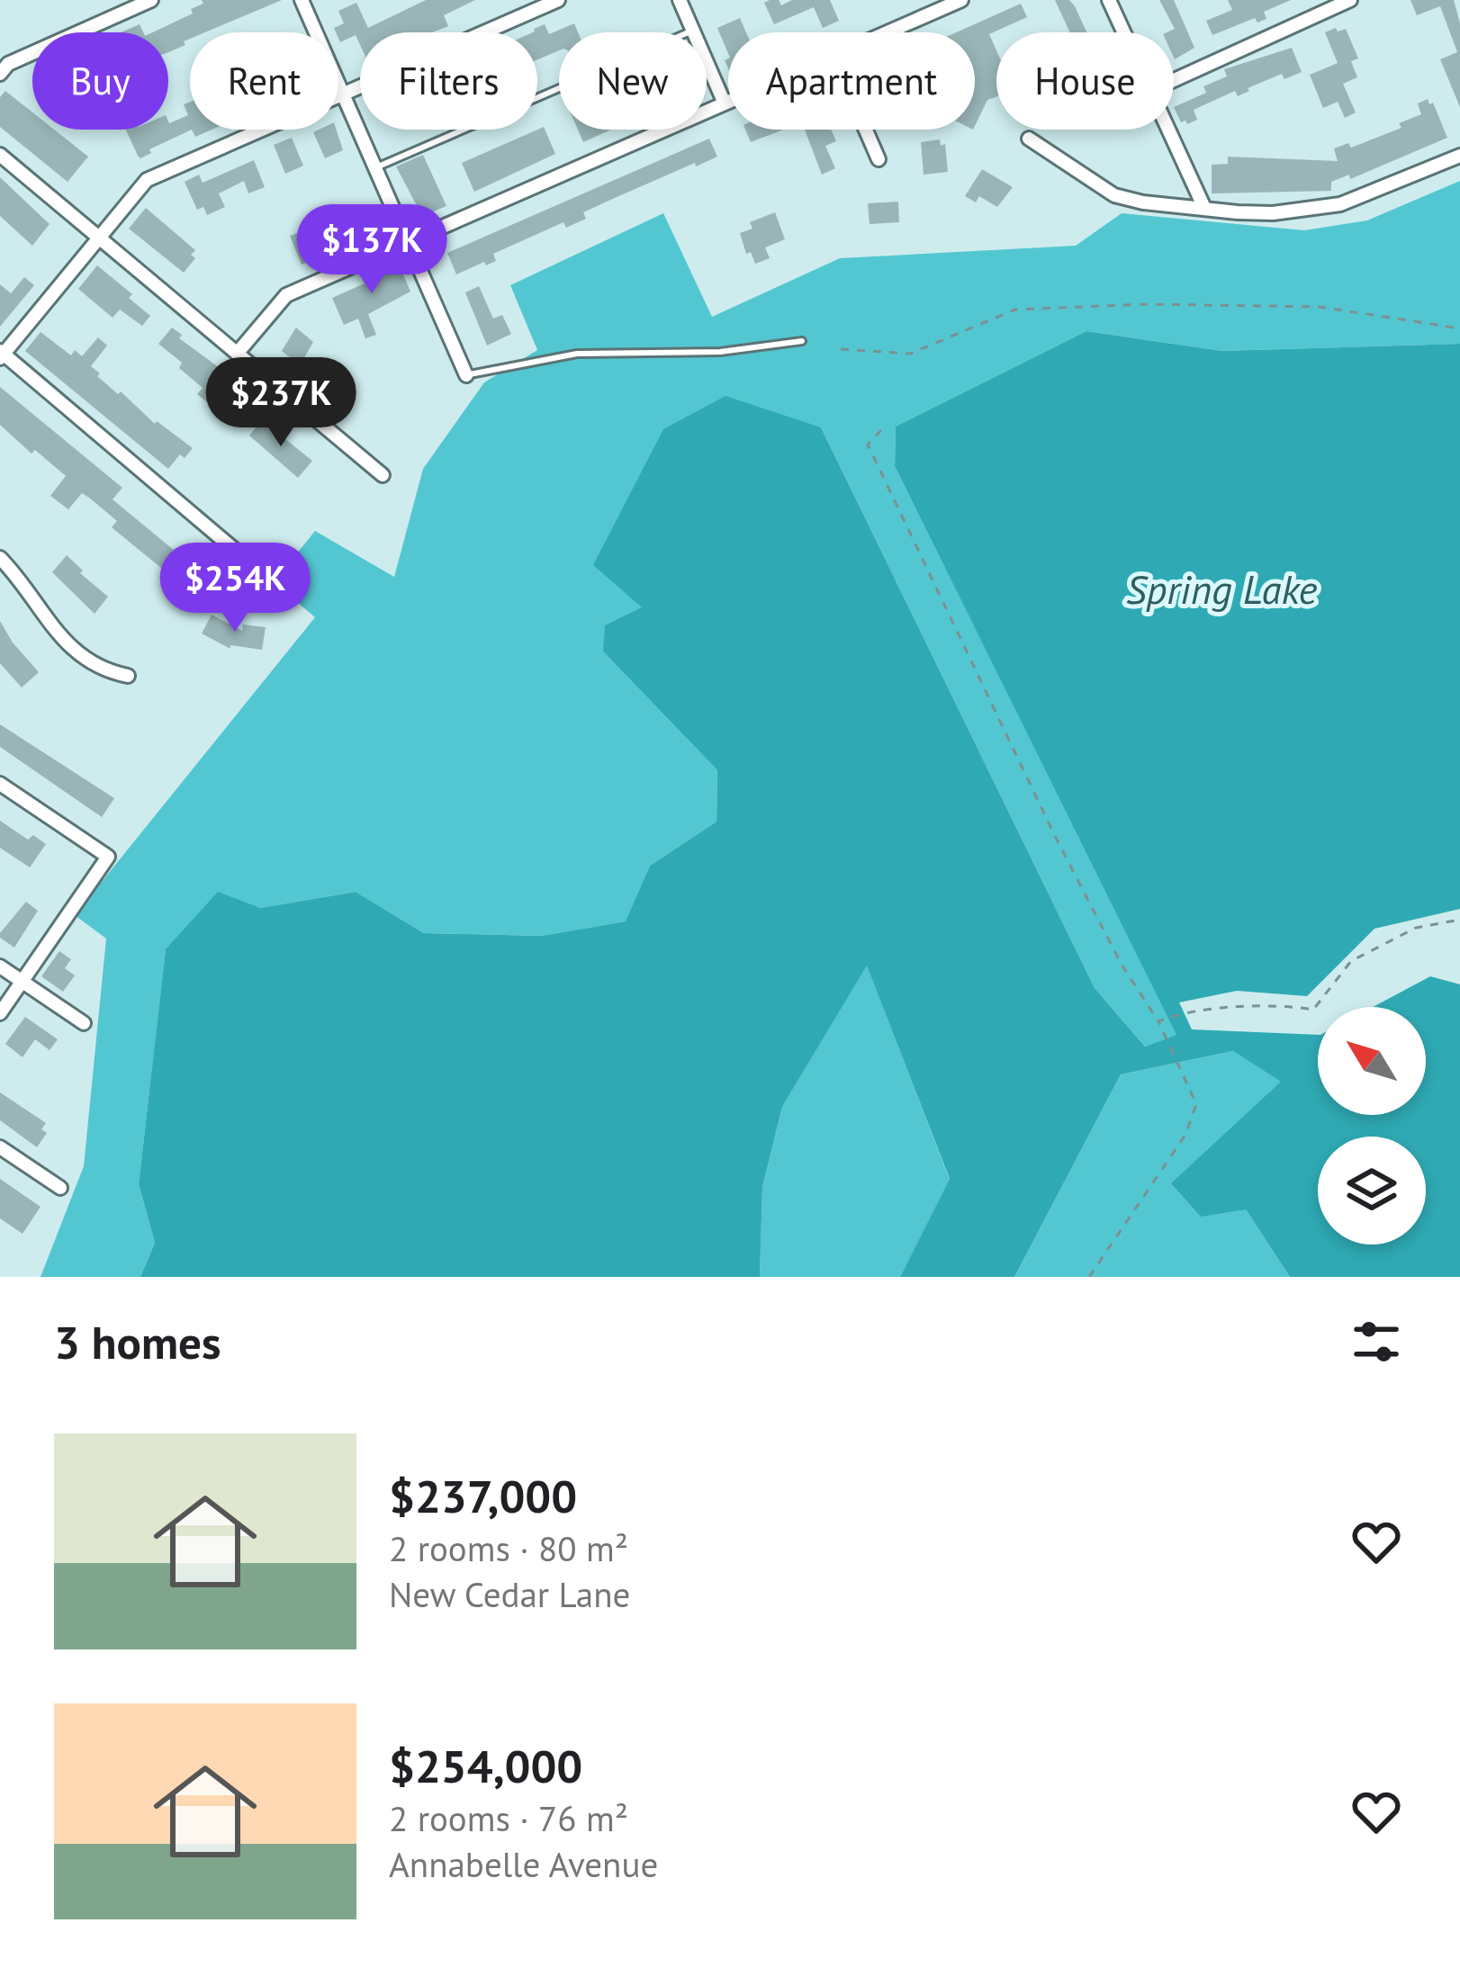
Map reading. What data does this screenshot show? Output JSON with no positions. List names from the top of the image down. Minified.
{"water":["Spring Lake"],"north":"top left","page":{"chip":["Buy","Rent","Filters","New","Apartment","House"],"price":["$137K","$237K","$254K"],"heading":"3 homes","list":[{"name":"$237,000","note":"2 rooms · 80 m² · New Cedar Lane"},{"name":"$254,000","note":"2 rooms · 76 m² · Annabelle Avenue"}]}}
